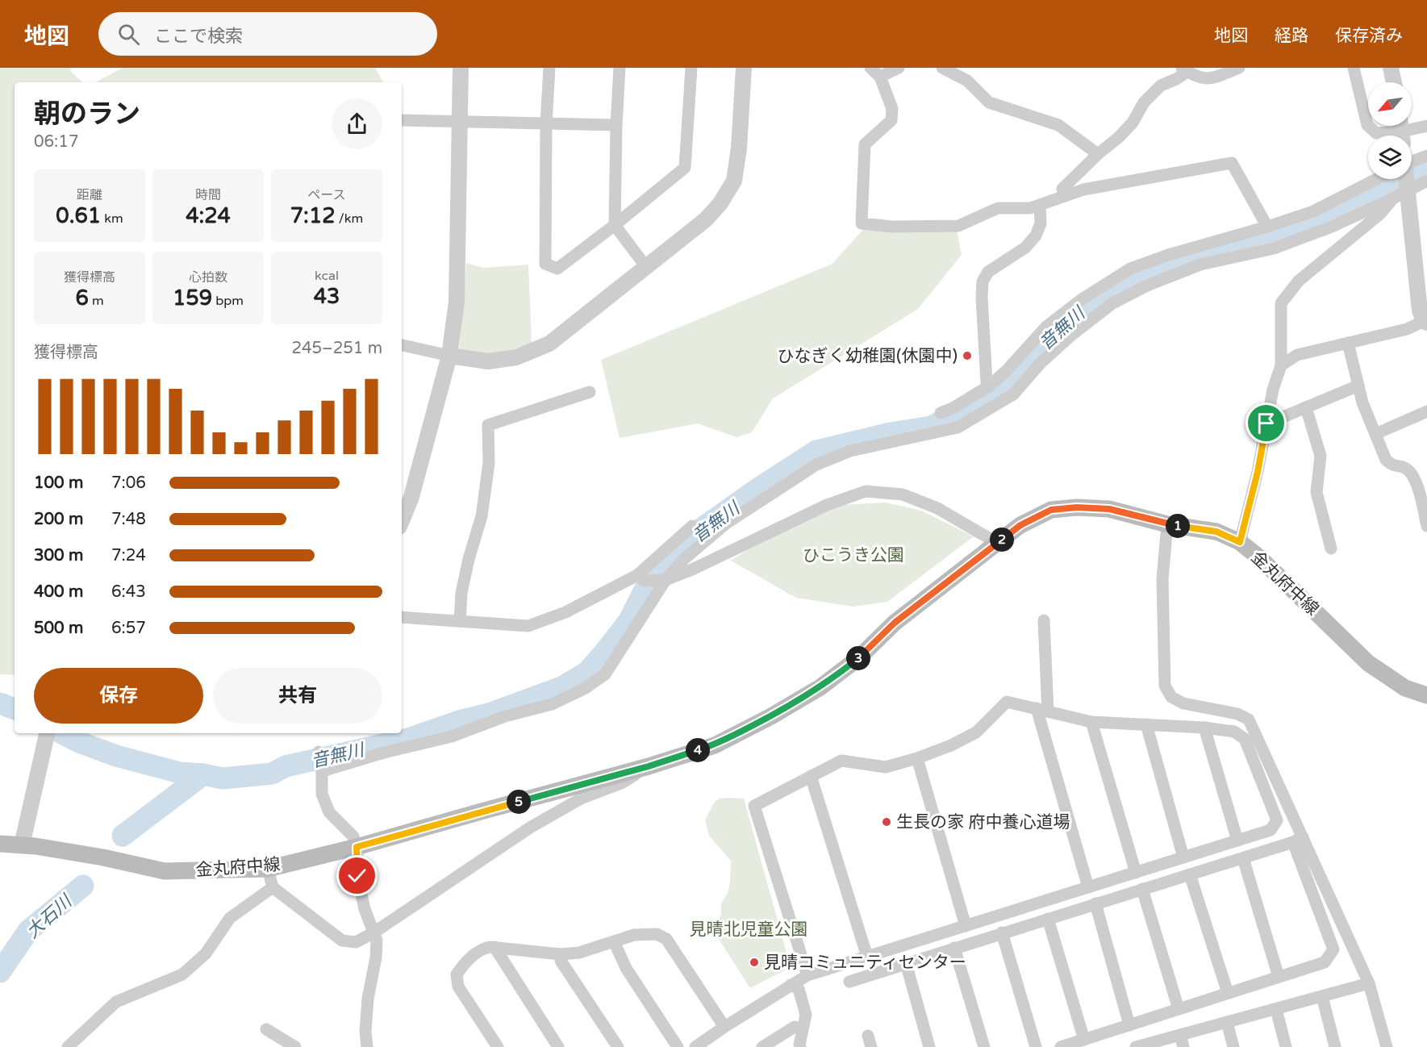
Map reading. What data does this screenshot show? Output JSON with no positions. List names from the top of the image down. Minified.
{"streets":{"main road":["金丸府中線"]},"water":["音無川","大石川"],"parks":["ひこうき公園","見晴北児童公園"],"places":["ひなぎく幼稚園(休園中)","生長の家 府中養心道場","見晴コミュニティセンター"],"north":"bottom left","page":{"header":"地図","search":"ここで検索","nav":["地図","経路","保存済み"],"heading":["朝のラン","06:17"],"stats":[["距離","0.61 km"],["時間","4:24"],["ペース","7:12 /km"],["獲得標高","6 m"],["心拍数","159 bpm"],["kcal","43"]],"chart":["獲得標高","245–251 m"],"list":[{"name":"100 m","note":"7:06"},{"name":"200 m","note":"7:48"},{"name":"300 m","note":"7:24"},{"name":"400 m","note":"6:43"},{"name":"500 m","note":"6:57"}],"pins":["1","2","3","4","5"],"buttons":["保存","共有"]}}
